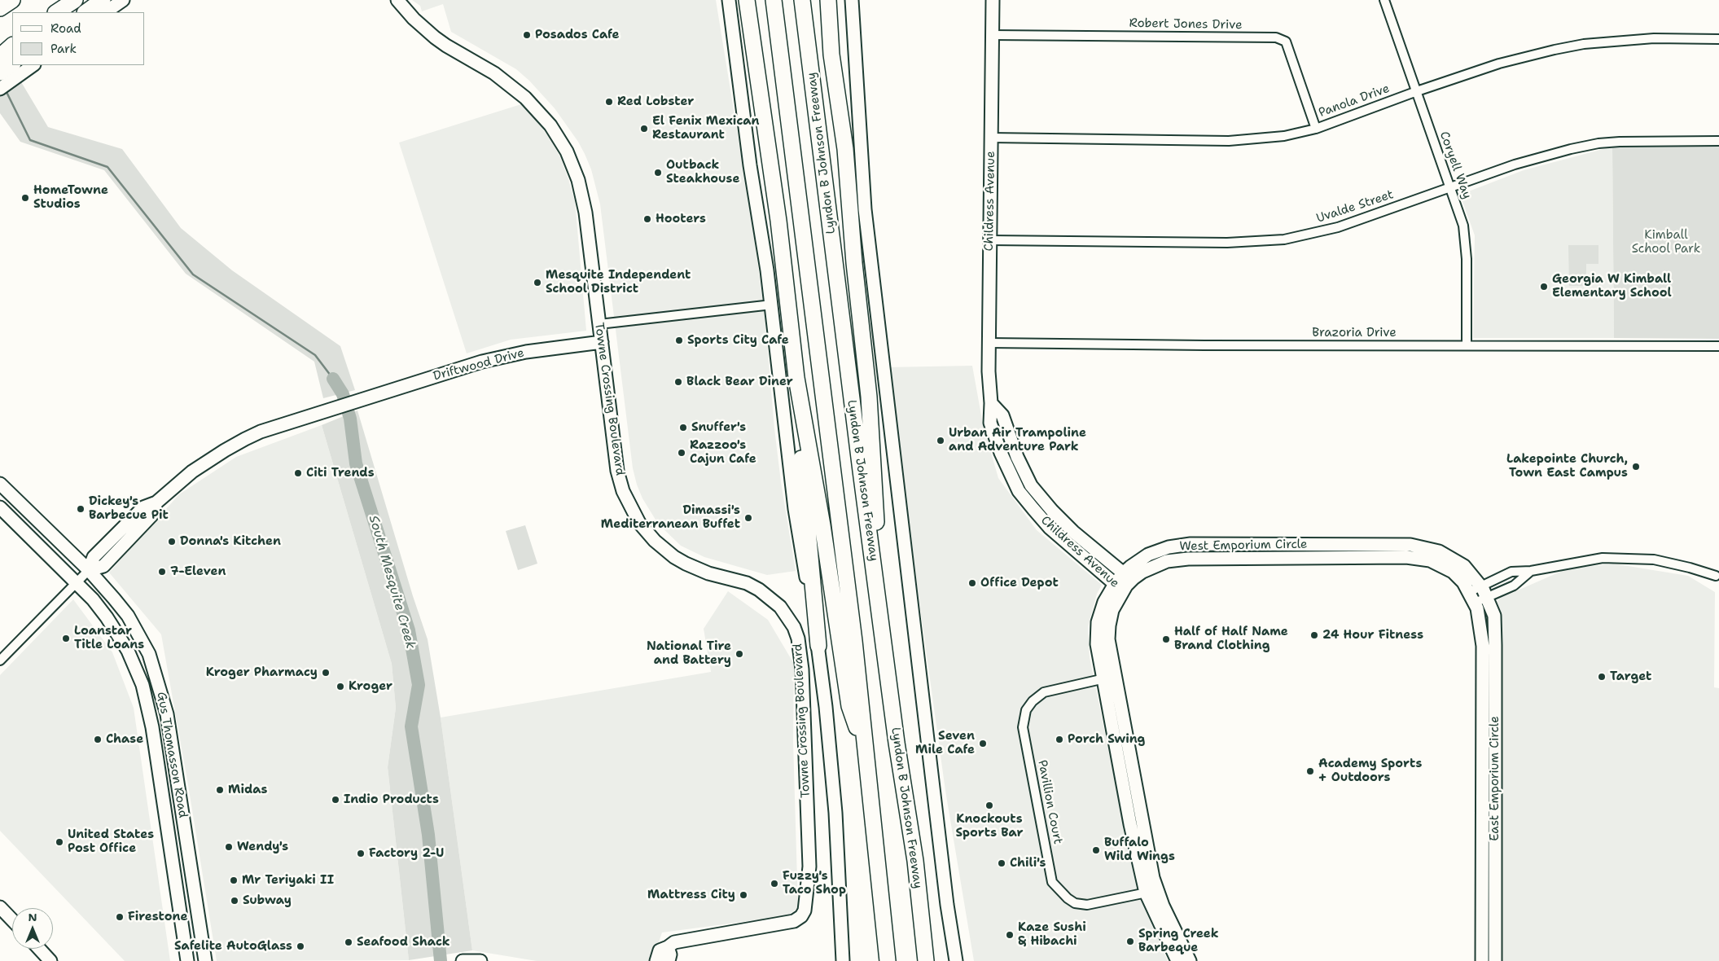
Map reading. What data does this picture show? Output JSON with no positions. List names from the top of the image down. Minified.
{"streets":{"highway":["Lyndon B Johnson Freeway"],"street":["Robert Jones Drive","Panola Drive","Coryell Way","Childress Avenue","Uvalde Street","Brazoria Drive","Driftwood Drive","Towne Crossing Boulevard","West Emporium Circle","Gus Thomasson Road","East Emporium Circle","Pavillion Court"]},"crossings":[["Robert Jones Drive","Panola Drive"],["Robert Jones Drive","Childress Avenue"],["Panola Drive","Coryell Way"],["Panola Drive","Childress Avenue"],["Coryell Way","Uvalde Street"],["Coryell Way","Brazoria Drive"],["Childress Avenue","Uvalde Street"],["Childress Avenue","Brazoria Drive"],["Childress Avenue","West Emporium Circle"],["Driftwood Drive","Towne Crossing Boulevard"],["Driftwood Drive","Gus Thomasson Road"],["West Emporium Circle","East Emporium Circle"],["West Emporium Circle","Pavillion Court"]],"water":["South Mesquite Creek"],"parks":["Kimball School Park"],"places":["Posados Cafe","Red Lobster","El Fenix Mexican Restaurant","Outback Steakhouse","HomeTowne Studios","Hooters","Mesquite Independent School District","Georgia W Kimball Elementary School","Sports City Cafe","Black Bear Diner","Snuffer's","Urban Air Trampoline and Adventure Park","Razzoo's Cajun Cafe","Lakepointe Church, Town East Campus","Citi Trends","Dickey's Barbecue Pit","Dimassi's Mediterranean Buffet","Donna's Kitchen","7-Eleven","Office Depot","24 Hour Fitness","Loanstar Title Loans","Half of Half Name Brand Clothing","National Tire and Battery","Kroger Pharmacy","Target","Kroger","Chase","Porch Swing","Seven Mile Cafe","Academy Sports + Outdoors","Midas","Indio Products","Knockouts Sports Bar","United States Post Office","Wendy's","Buffalo Wild Wings","Factory 2-U","Chili's","Mr Teriyaki II","Fuzzy's Taco Shop","Mattress City","Subway","Firestone","Kaze Sushi & Hibachi","Spring Creek Barbeque","Seafood Shack","Safelite AutoGlass"],"legend":["Road","Park"],"north":"top"}
